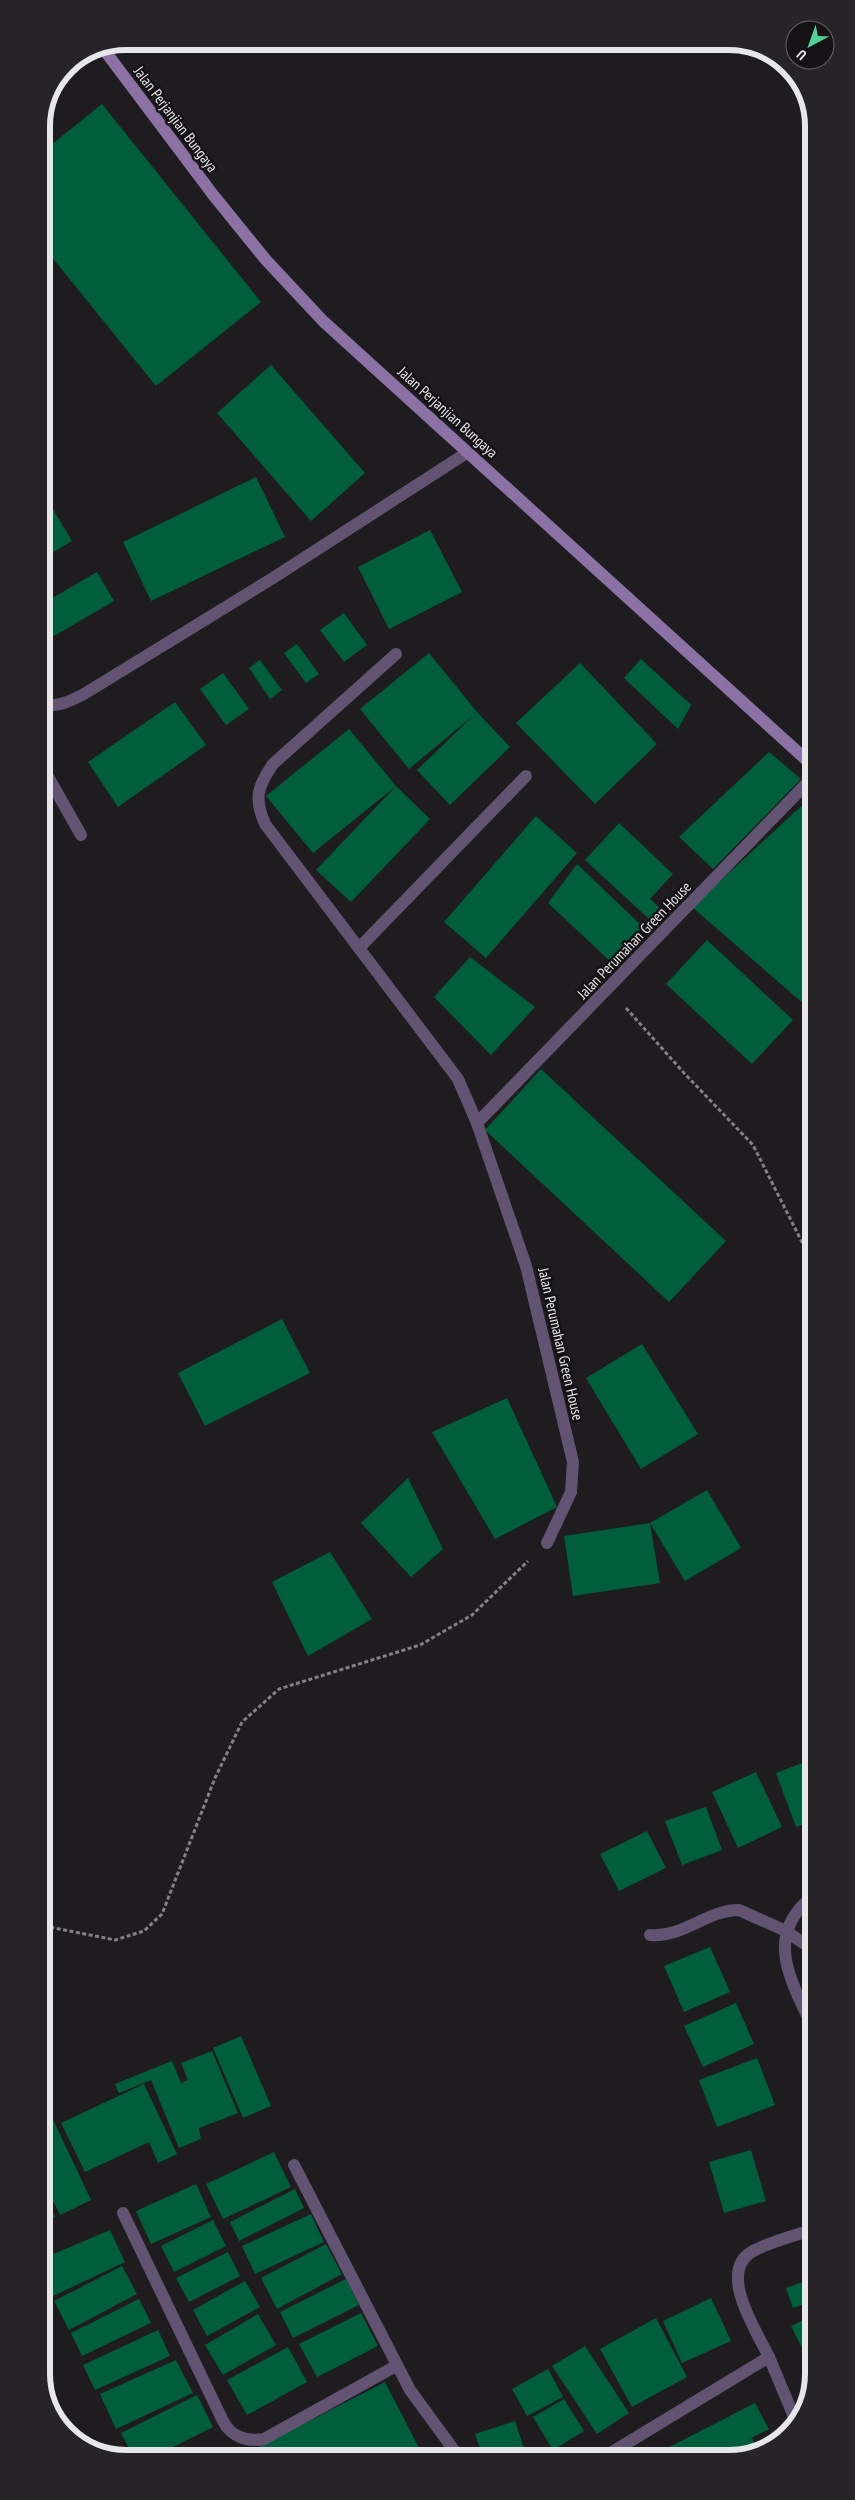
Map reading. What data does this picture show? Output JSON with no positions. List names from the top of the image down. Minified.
{"streets":{"main road":["Jalan Perjanjian Bungaya"],"street":["Jalan Perumahan Green House"]},"north":"bottom left"}
